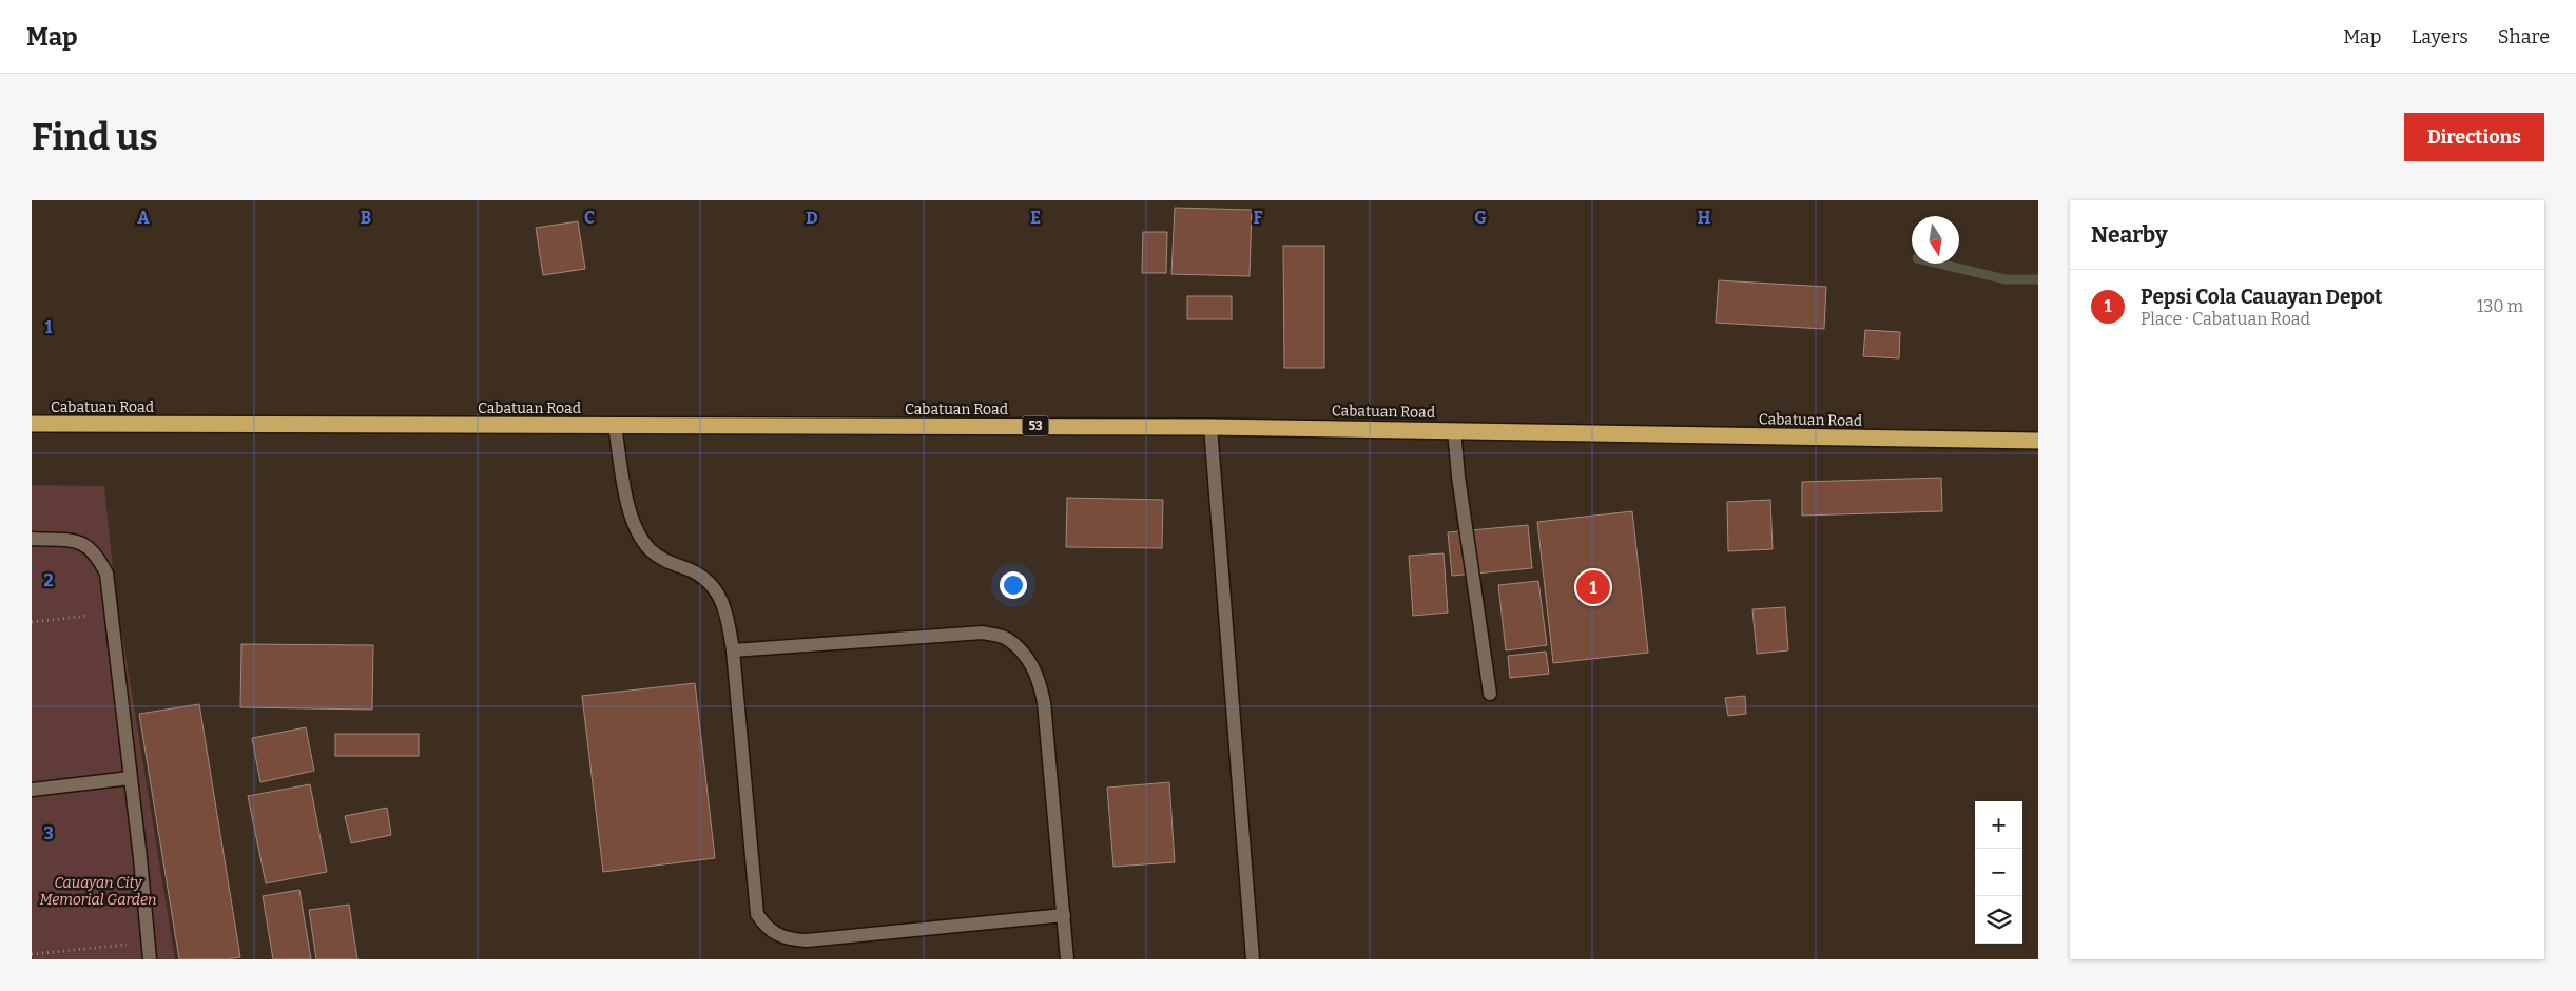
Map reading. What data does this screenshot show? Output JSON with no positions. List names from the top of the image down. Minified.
{"streets":{"highway":["Cabatuan Road","53"]},"parks":["Cauayan City Memorial Garden"],"north":"bottom","page":{"header":"Map","nav":["Map","Layers","Share"],"buttons":"Directions","title":"Find us","heading":"Nearby","list":[{"mark":"1","name":"Pepsi Cola Cauayan Depot","note":"Place · Cabatuan Road","value":"130 m"}],"pins":"1","map_buttons":["+","−"]},"grid":{"columns":["A","B","C","D","E","F","G","H"],"rows":["1","2","3"]}}
